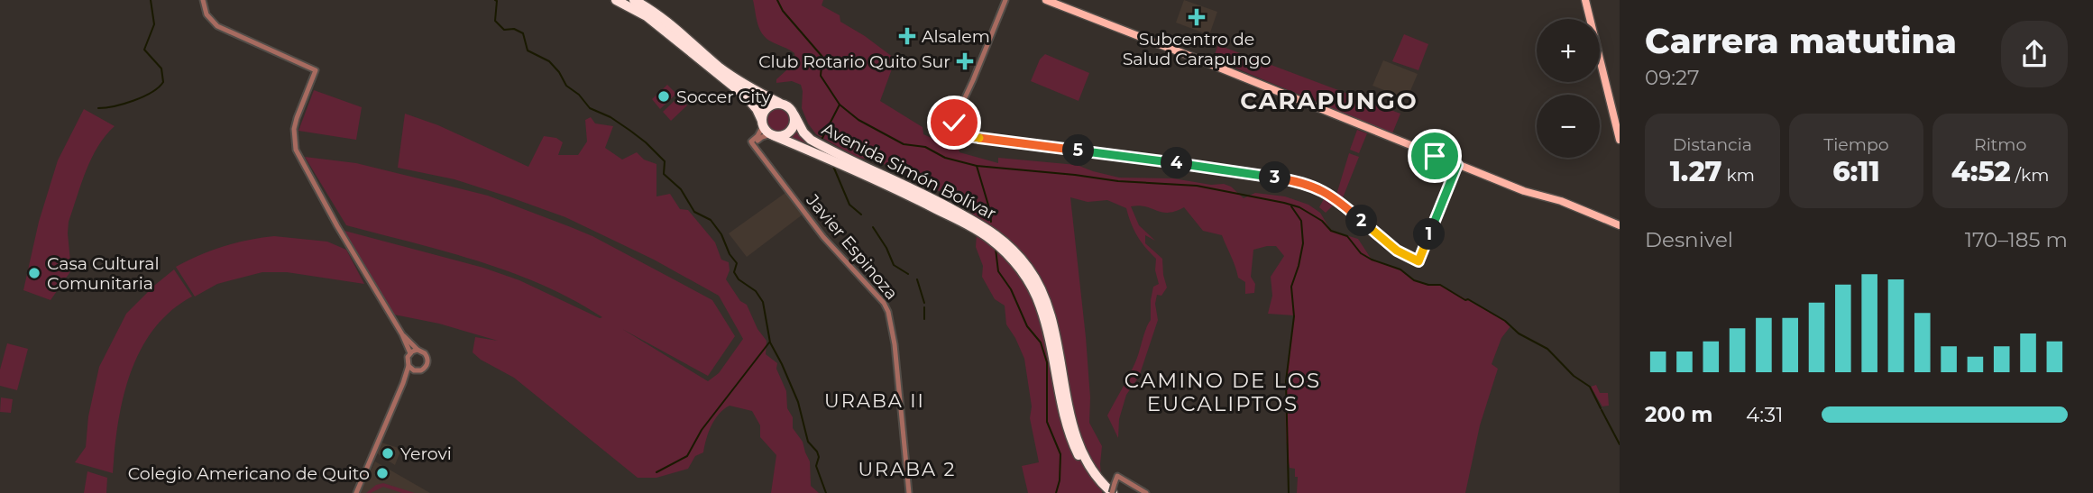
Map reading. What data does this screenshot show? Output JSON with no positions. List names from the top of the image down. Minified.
{"streets":{"highway":["Avenida Simón Bolívar"],"street":["Javier Espinoza"]},"districts":["CARAPUNGO","CAMINO DE LOS EUCALIPTOS","URABA II","URABA 2"],"places":{"health":["Subcentro de Salud Carapungo","Alsalem","Club Rotario Quito Sur"],"other":["Soccer City","Casa Cultural Comunitaria","Yerovi","Colegio Americano de Quito"]},"page":{"heading":["Carrera matutina","09:27"],"map_buttons":["+","−"],"stats":[["Distancia","1.27 km"],["Tiempo","6:11"],["Ritmo","4:52 /km"]],"pins":["5","4","3","2","1"],"chart":["Desnivel","170–185 m"],"list":[{"name":"200 m","note":"4:31"}]}}
